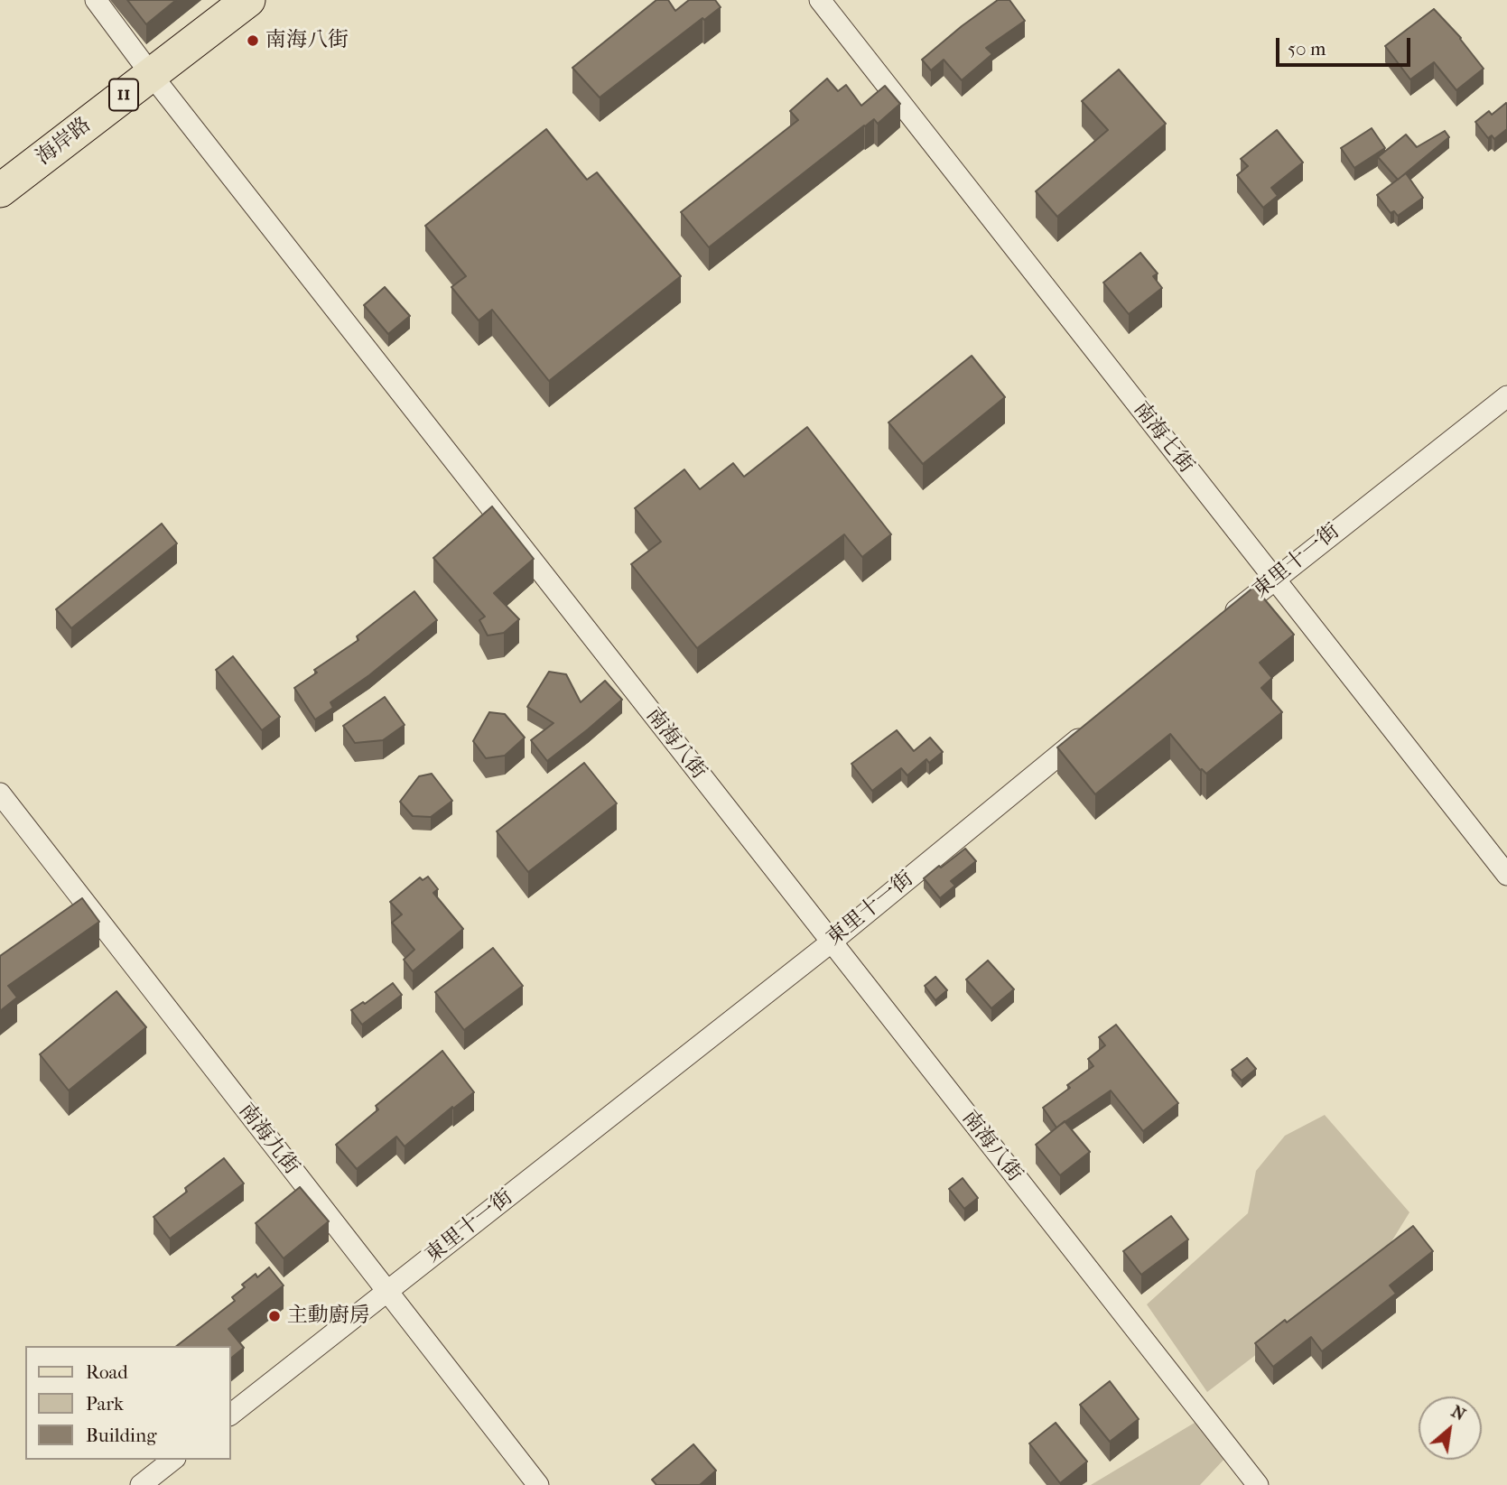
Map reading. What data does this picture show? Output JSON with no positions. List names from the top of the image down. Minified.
{"streets":{"main road":["11","海岸路"],"street":["南海七街","東里十一街","南海八街","南海九街"]},"crossings":[["海岸路","南海八街"],["南海七街","東里十一街"],["東里十一街","南海八街"],["東里十一街","南海九街"]],"places":["南海八街","主動廚房"],"legend":["Road","Park","Building"],"scale_bar":"50 m","north":"top right"}
